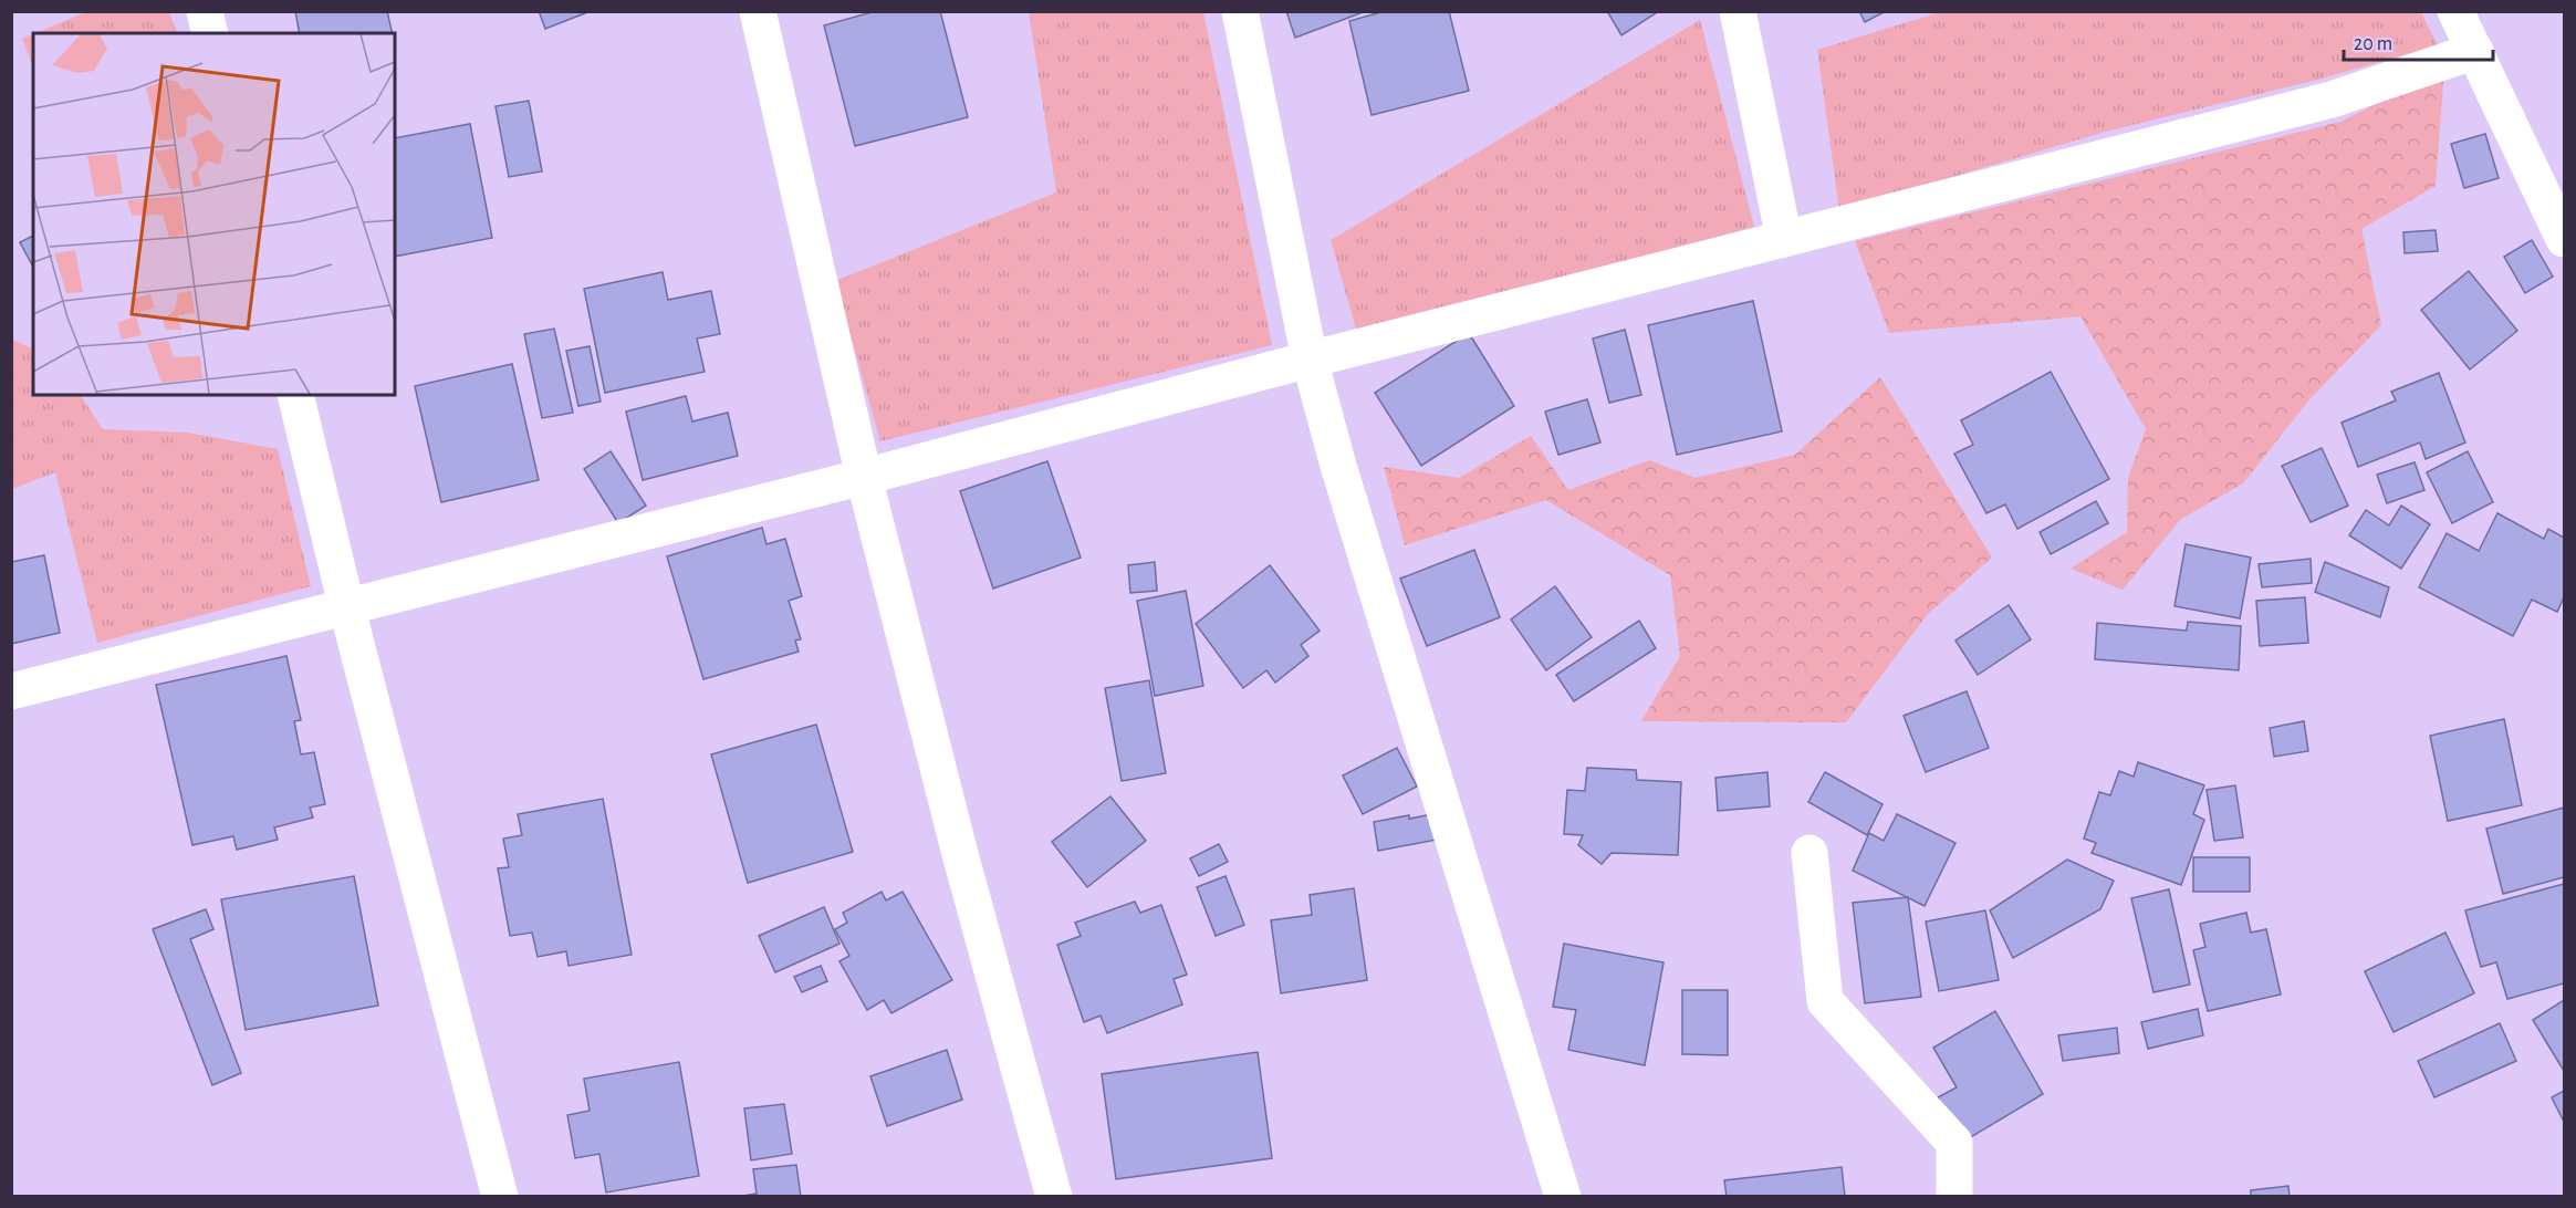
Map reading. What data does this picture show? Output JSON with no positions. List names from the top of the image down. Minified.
{"scale_bar":"20 m"}
